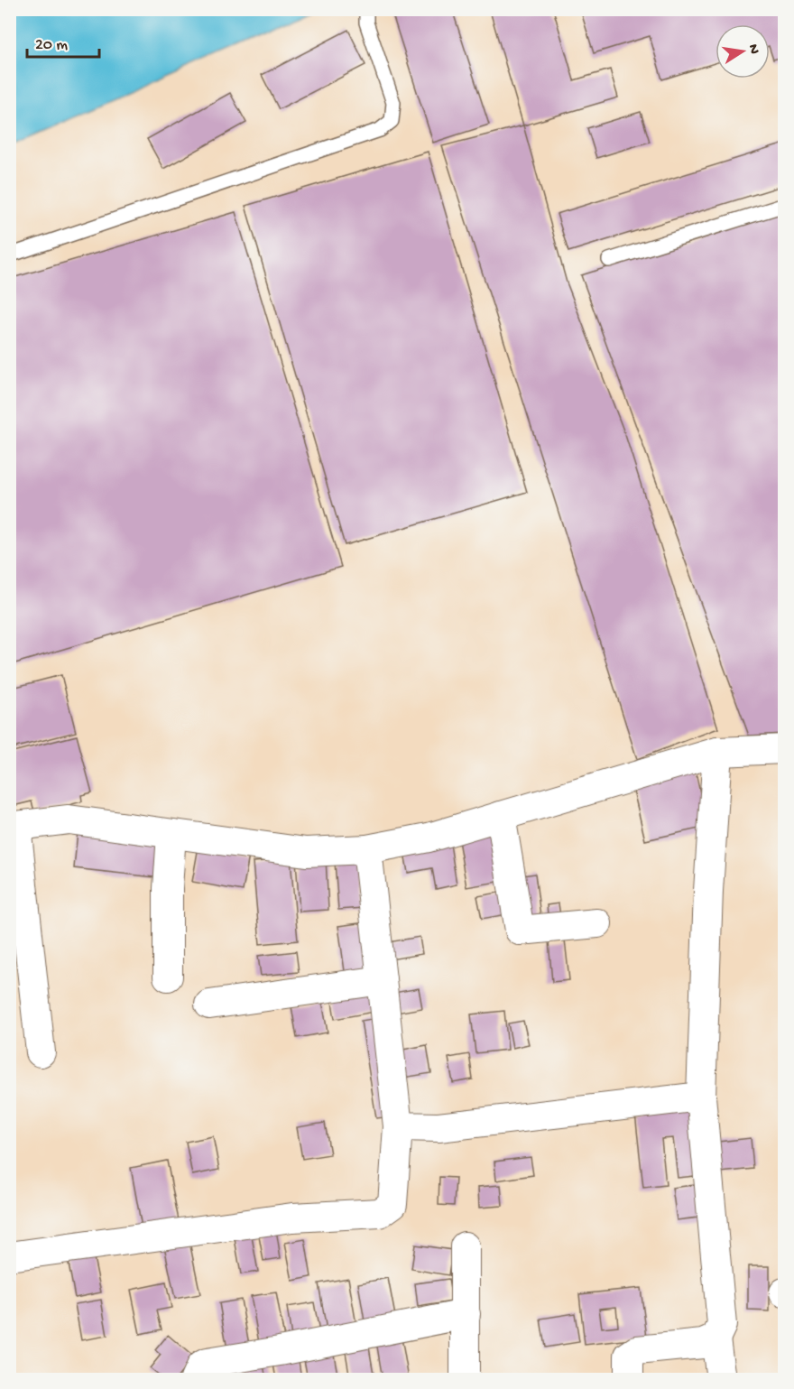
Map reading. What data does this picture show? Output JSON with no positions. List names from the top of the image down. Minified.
{"scale_bar":"20 m","north":"right"}
